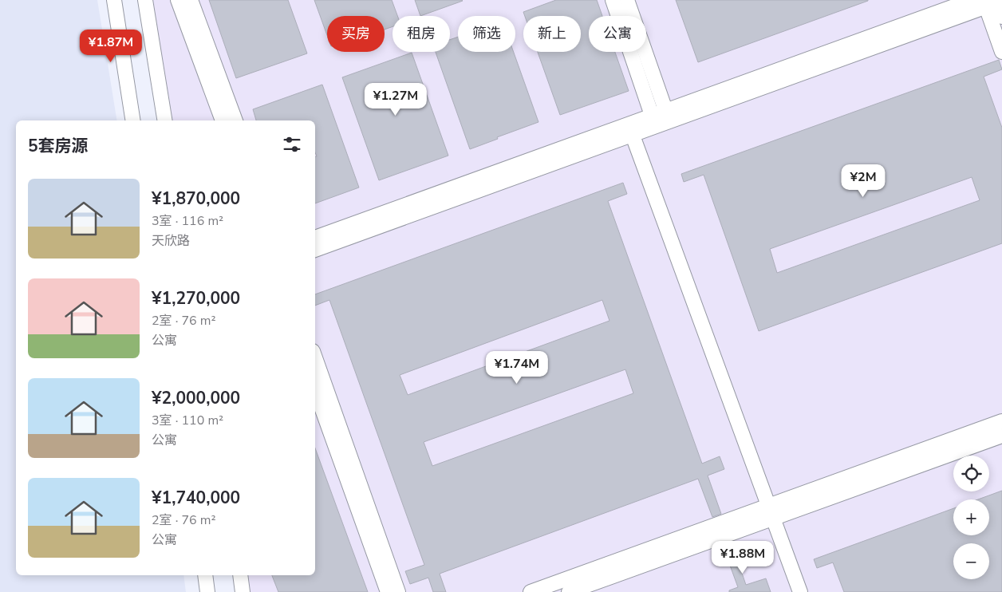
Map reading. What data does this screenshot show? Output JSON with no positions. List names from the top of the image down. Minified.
{"page":{"chip":["买房","租房","筛选","新上","公寓"],"price":["¥1.87M","¥1.27M","¥2M","¥1.74M","¥1.88M"],"heading":"5套房源","list":[{"name":"¥1,870,000","note":"3室 · 116 m² · 天欣路"},{"name":"¥1,270,000","note":"2室 · 76 m² · 公寓"},{"name":"¥2,000,000","note":"3室 · 110 m² · 公寓"},{"name":"¥1,740,000","note":"2室 · 76 m² · 公寓"}],"map_buttons":["+","−"]}}
